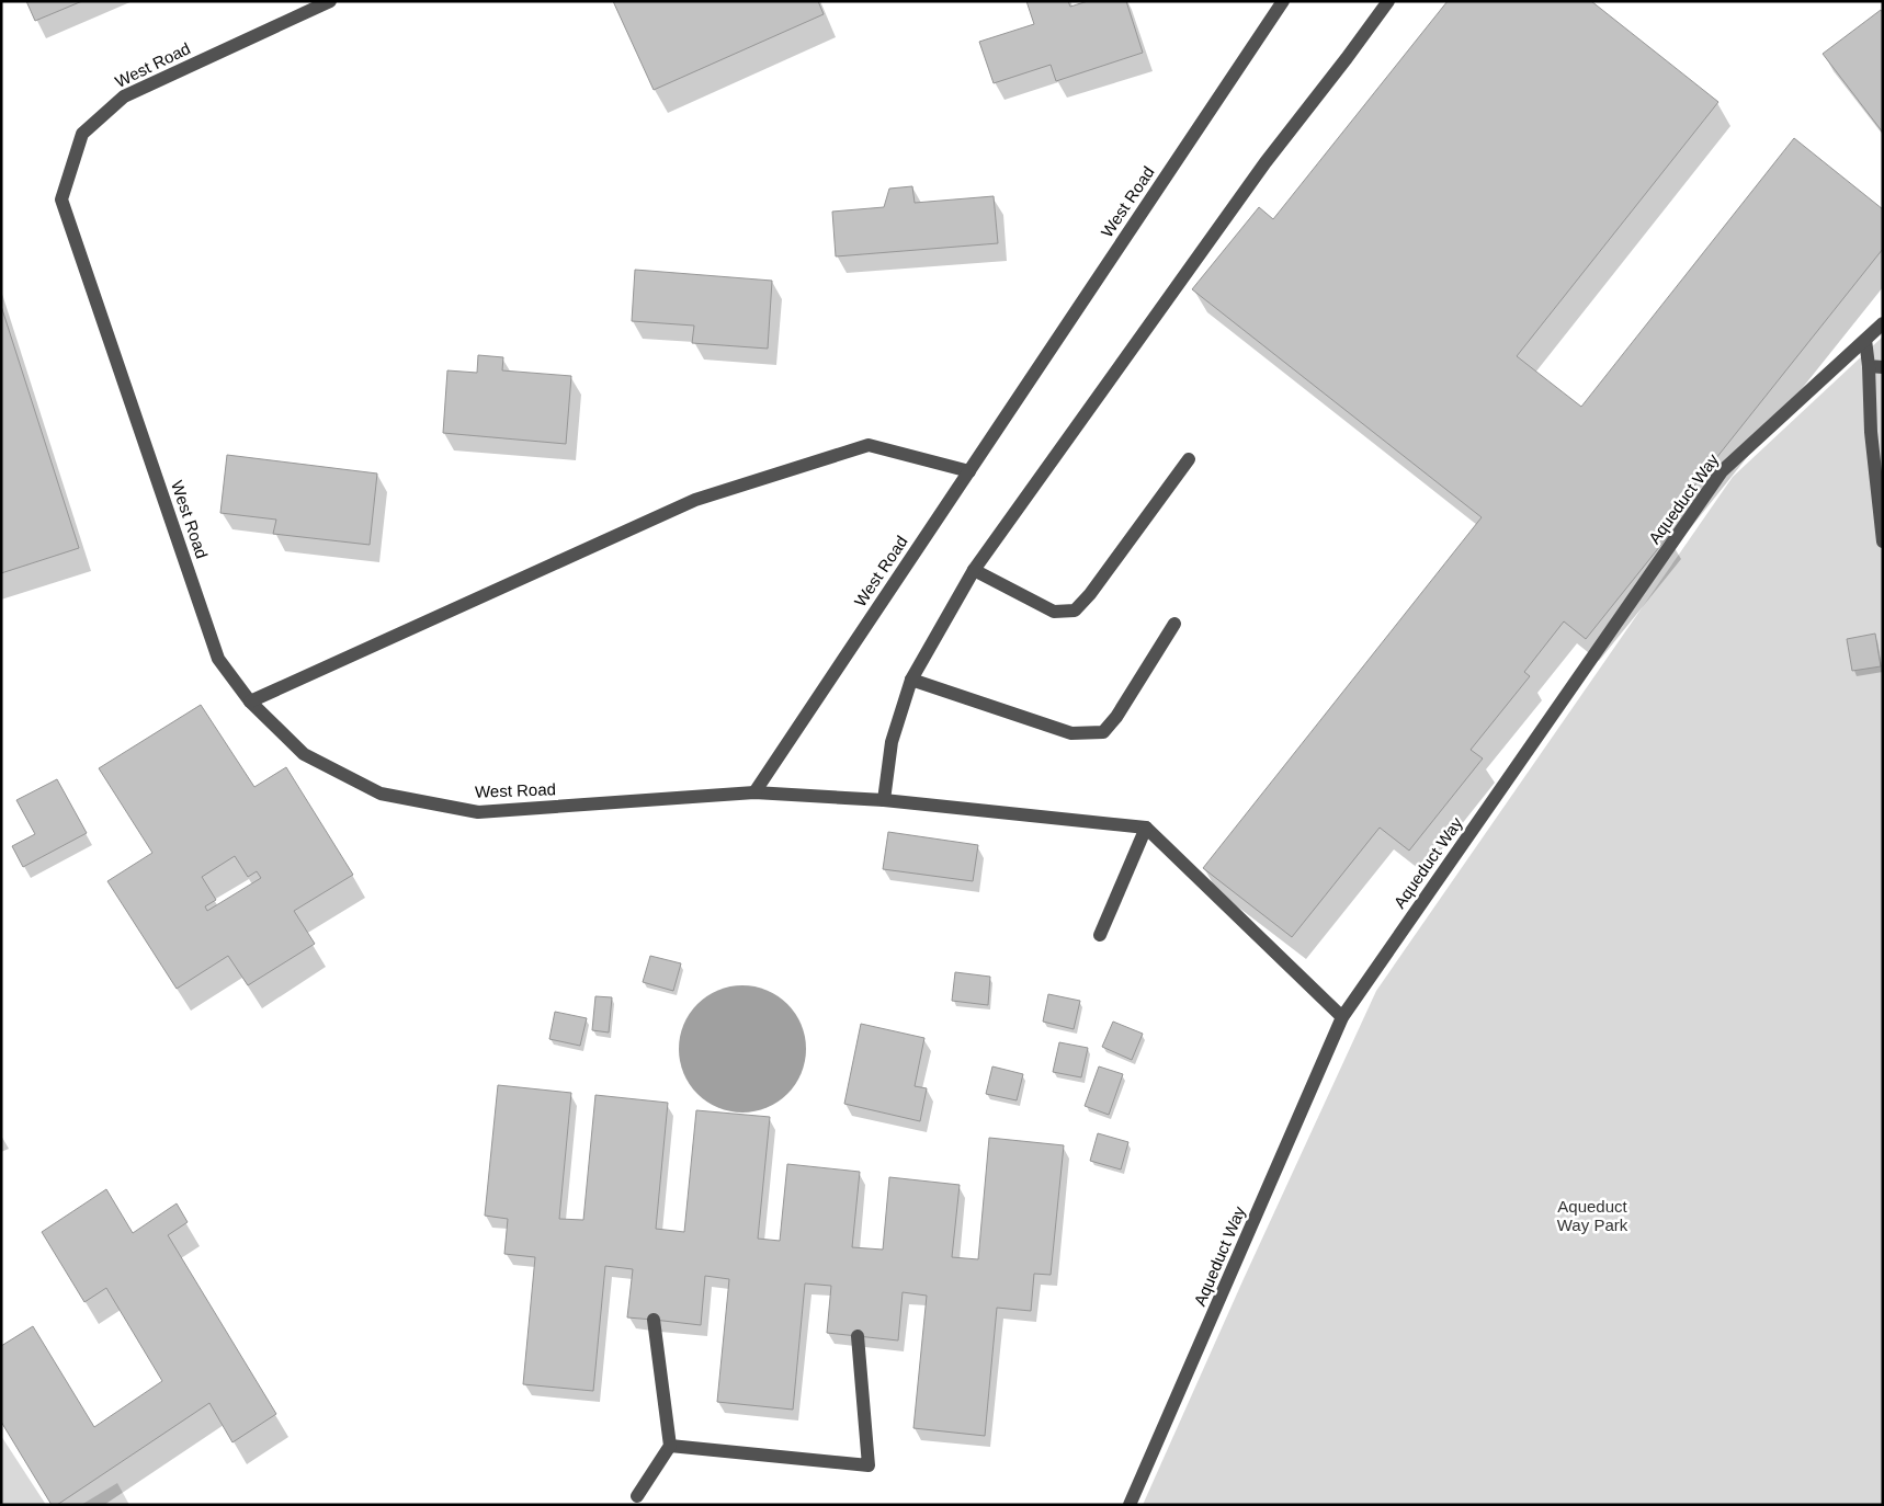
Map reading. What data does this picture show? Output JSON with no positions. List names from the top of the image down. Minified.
{"streets":{"street":["West Road","Aqueduct Way"]},"parks":["Aqueduct Way Park"]}
